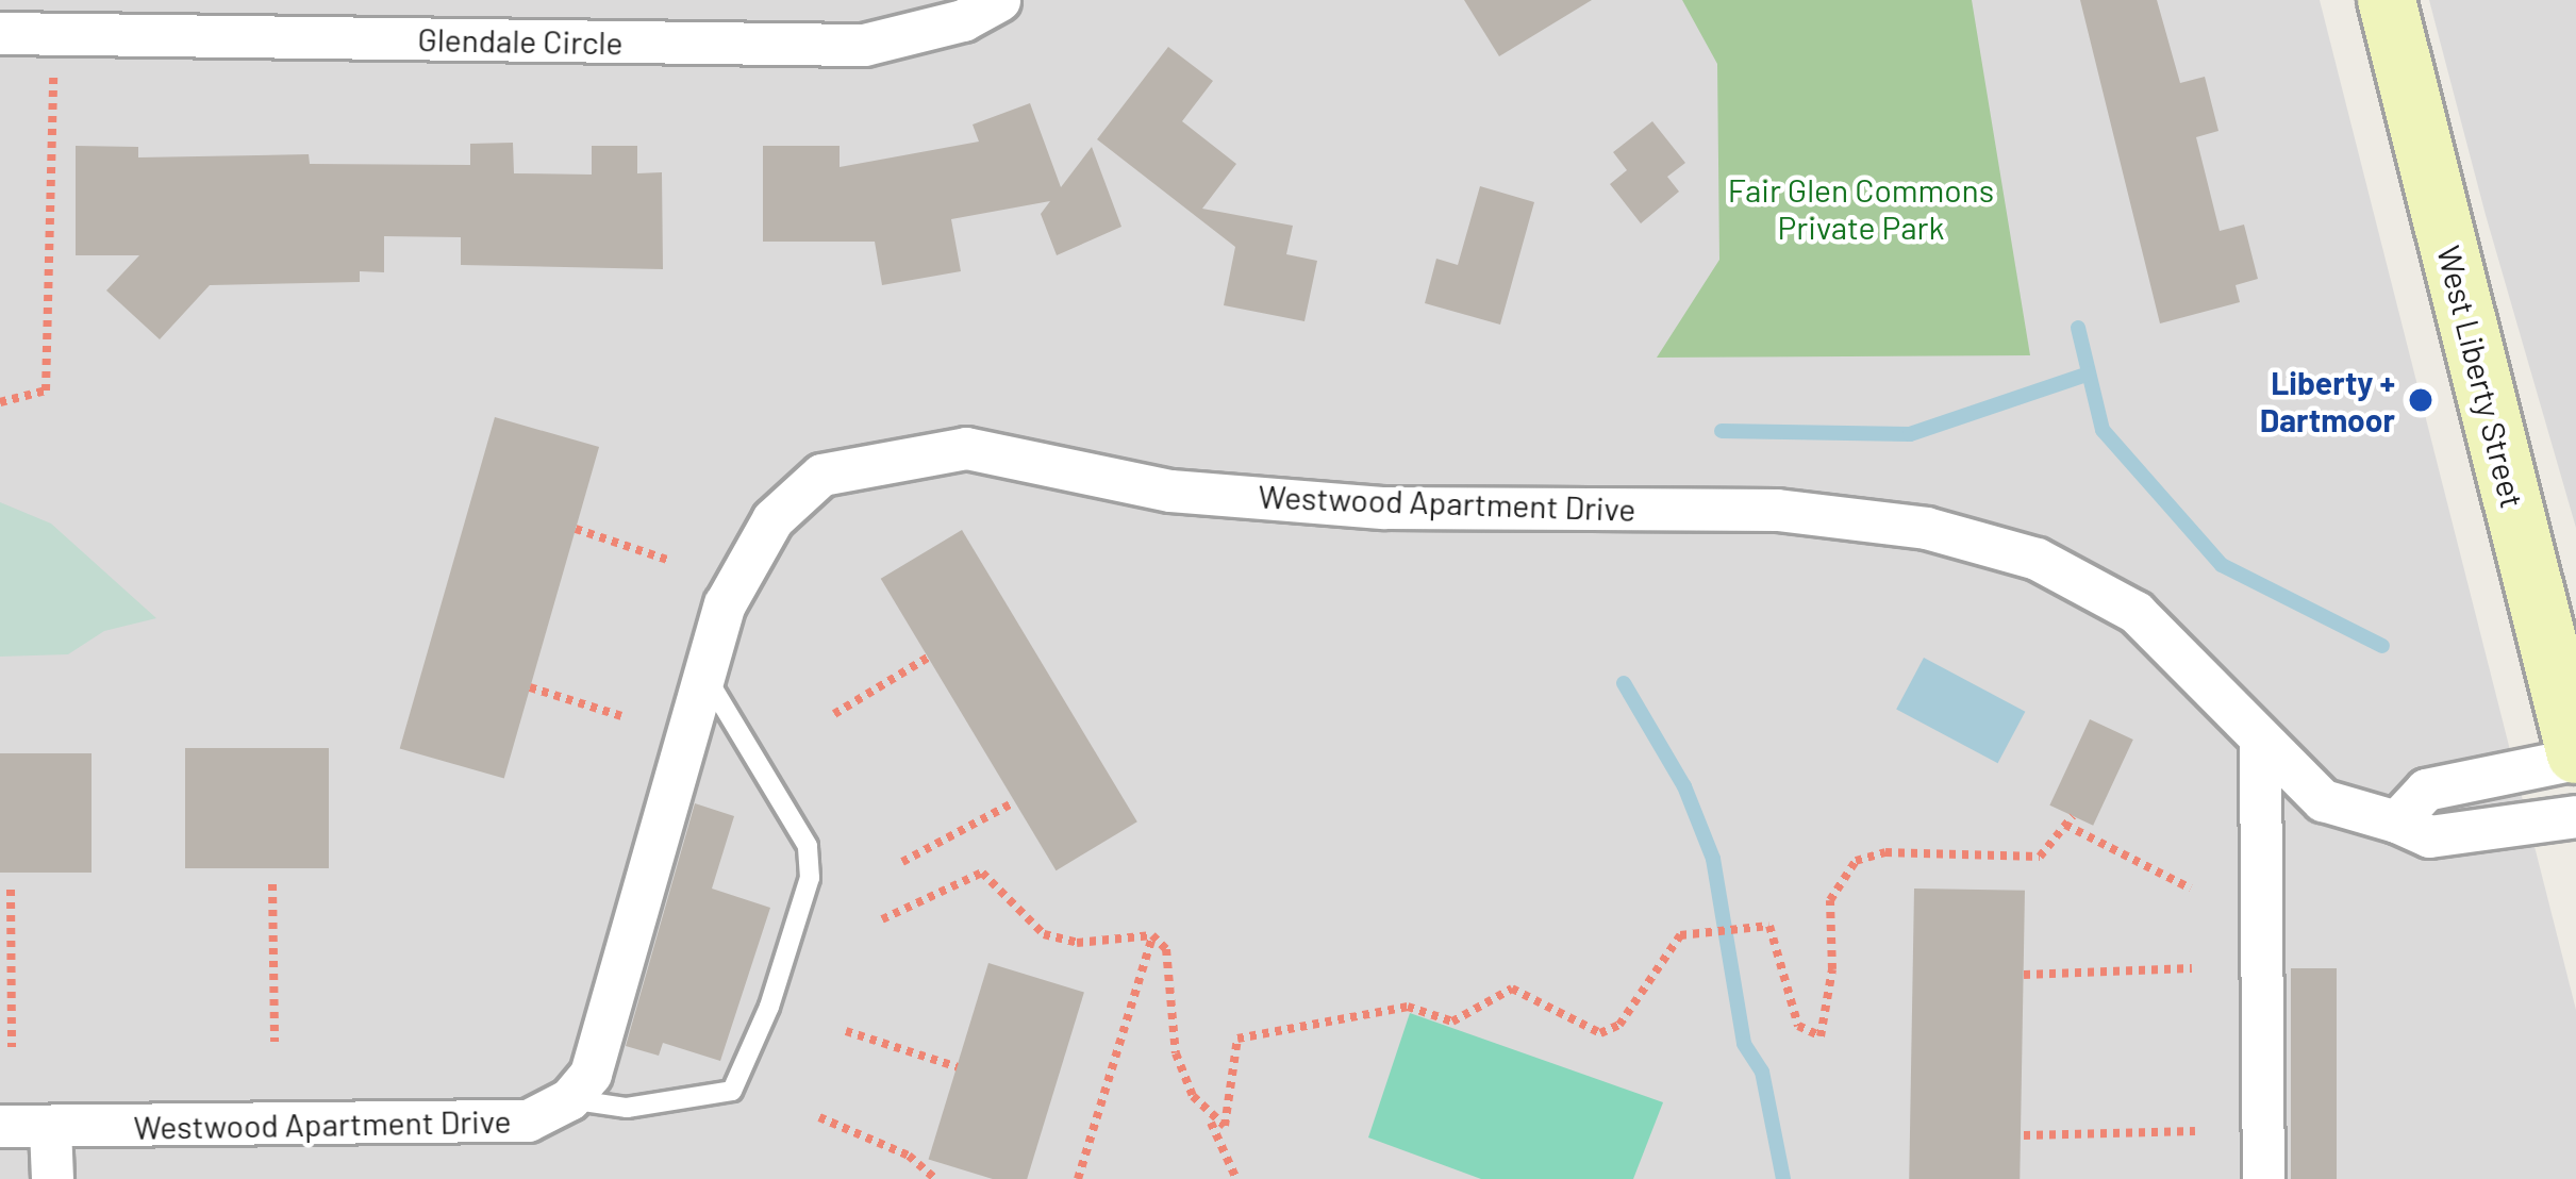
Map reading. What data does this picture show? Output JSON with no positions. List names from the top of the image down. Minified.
{"streets":{"main road":["West Liberty Street"],"street":["Glendale Circle","Westwood Apartment Drive"]},"crossings":[["West Liberty Street","Westwood Apartment Drive"]],"parks":["Fair Glen Commons Private Park"],"places":["Liberty + Dartmoor"]}
